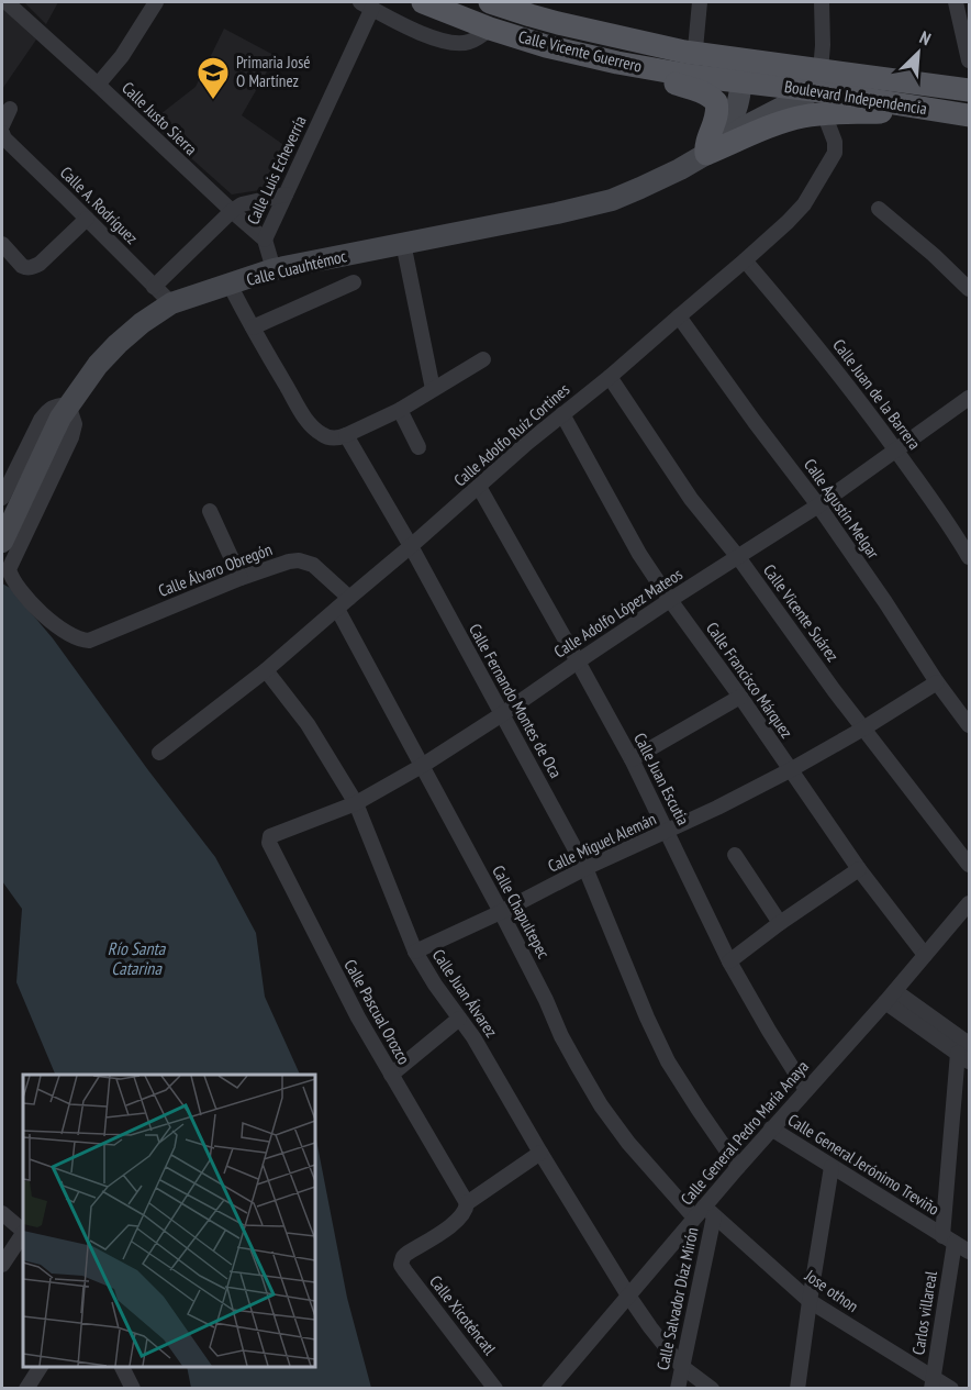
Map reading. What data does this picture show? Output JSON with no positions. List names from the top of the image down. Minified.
{"streets":{"main road":["Calle Vicente Guerrero","Boulevard Independencia"],"street":["Calle Justo Sierra","Calle Luis Echeverría","Calle A. Rodríguez","Calle Cuauhtémoc","Calle Juan de la Barrera","Calle Adolfo Ruíz Cortines","Calle Agustín Melgar","Calle Álvaro Obregón","Calle Adolfo López Mateos","Calle Vicente Suárez","Calle Francisco Márquez","Calle Fernando Montes de Oca","Calle Juan Escutia","Calle Miguel Alemán","Calle Chapultepec","Calle Juan Álvarez","Calle Pascual Orozco","Calle General Pedro María Anaya","Calle General Jerónimo Treviño","Jose othon","Calle Salvador Díaz Mirón","Carlos villareal","Calle Xicoténcatl"]},"crossings":[["Calle Vicente Guerrero","Boulevard Independencia"],["Calle Justo Sierra","Calle Luis Echeverría"],["Calle A. Rodríguez","Calle Cuauhtémoc"],["Calle Juan de la Barrera","Calle Adolfo Ruíz Cortines"],["Calle Juan de la Barrera","Calle Adolfo López Mateos"],["Calle Adolfo Ruíz Cortines","Calle Agustín Melgar"],["Calle Adolfo Ruíz Cortines","Calle Álvaro Obregón"],["Calle Adolfo Ruíz Cortines","Calle Vicente Suárez"],["Calle Adolfo Ruíz Cortines","Calle Francisco Márquez"],["Calle Adolfo Ruíz Cortines","Calle Fernando Montes de Oca"],["Calle Adolfo Ruíz Cortines","Calle Juan Escutia"],["Calle Adolfo Ruíz Cortines","Calle Chapultepec"],["Calle Adolfo Ruíz Cortines","Calle Juan Álvarez"],["Calle Agustín Melgar","Calle Adolfo López Mateos"],["Calle Agustín Melgar","Calle Miguel Alemán"],["Calle Adolfo López Mateos","Calle Vicente Suárez"],["Calle Adolfo López Mateos","Calle Francisco Márquez"],["Calle Adolfo López Mateos","Calle Fernando Montes de Oca"],["Calle Adolfo López Mateos","Calle Juan Escutia"],["Calle Adolfo López Mateos","Calle Chapultepec"],["Calle Adolfo López Mateos","Calle Juan Álvarez"],["Calle Adolfo López Mateos","Calle Pascual Orozco"],["Calle Vicente Suárez","Calle Miguel Alemán"],["Calle Francisco Márquez","Calle Miguel Alemán"],["Calle Francisco Márquez","Calle General Pedro María Anaya"],["Calle Fernando Montes de Oca","Calle Miguel Alemán"],["Calle Fernando Montes de Oca","Calle General Pedro María Anaya"],["Calle Juan Escutia","Calle Miguel Alemán"],["Calle Juan Escutia","Calle General Pedro María Anaya"],["Calle Miguel Alemán","Calle Chapultepec"],["Calle Miguel Alemán","Calle Juan Álvarez"],["Calle Chapultepec","Calle General Pedro María Anaya"],["Calle Chapultepec","Jose othon"],["Calle Chapultepec","Calle Salvador Díaz Mirón"],["Calle Juan Álvarez","Calle General Pedro María Anaya"],["Calle Juan Álvarez","Calle Salvador Díaz Mirón"],["Calle Pascual Orozco","Calle Xicoténcatl"],["Calle General Pedro María Anaya","Calle General Jerónimo Treviño"],["Calle General Pedro María Anaya","Jose othon"],["Calle General Pedro María Anaya","Calle Salvador Díaz Mirón"],["Calle General Jerónimo Treviño","Carlos villareal"],["Jose othon","Calle Salvador Díaz Mirón"],["Jose othon","Carlos villareal"]],"water":["Río Santa Catarina"],"places":{"school or university":["Primaria José O Martínez"]},"north":"top right"}
